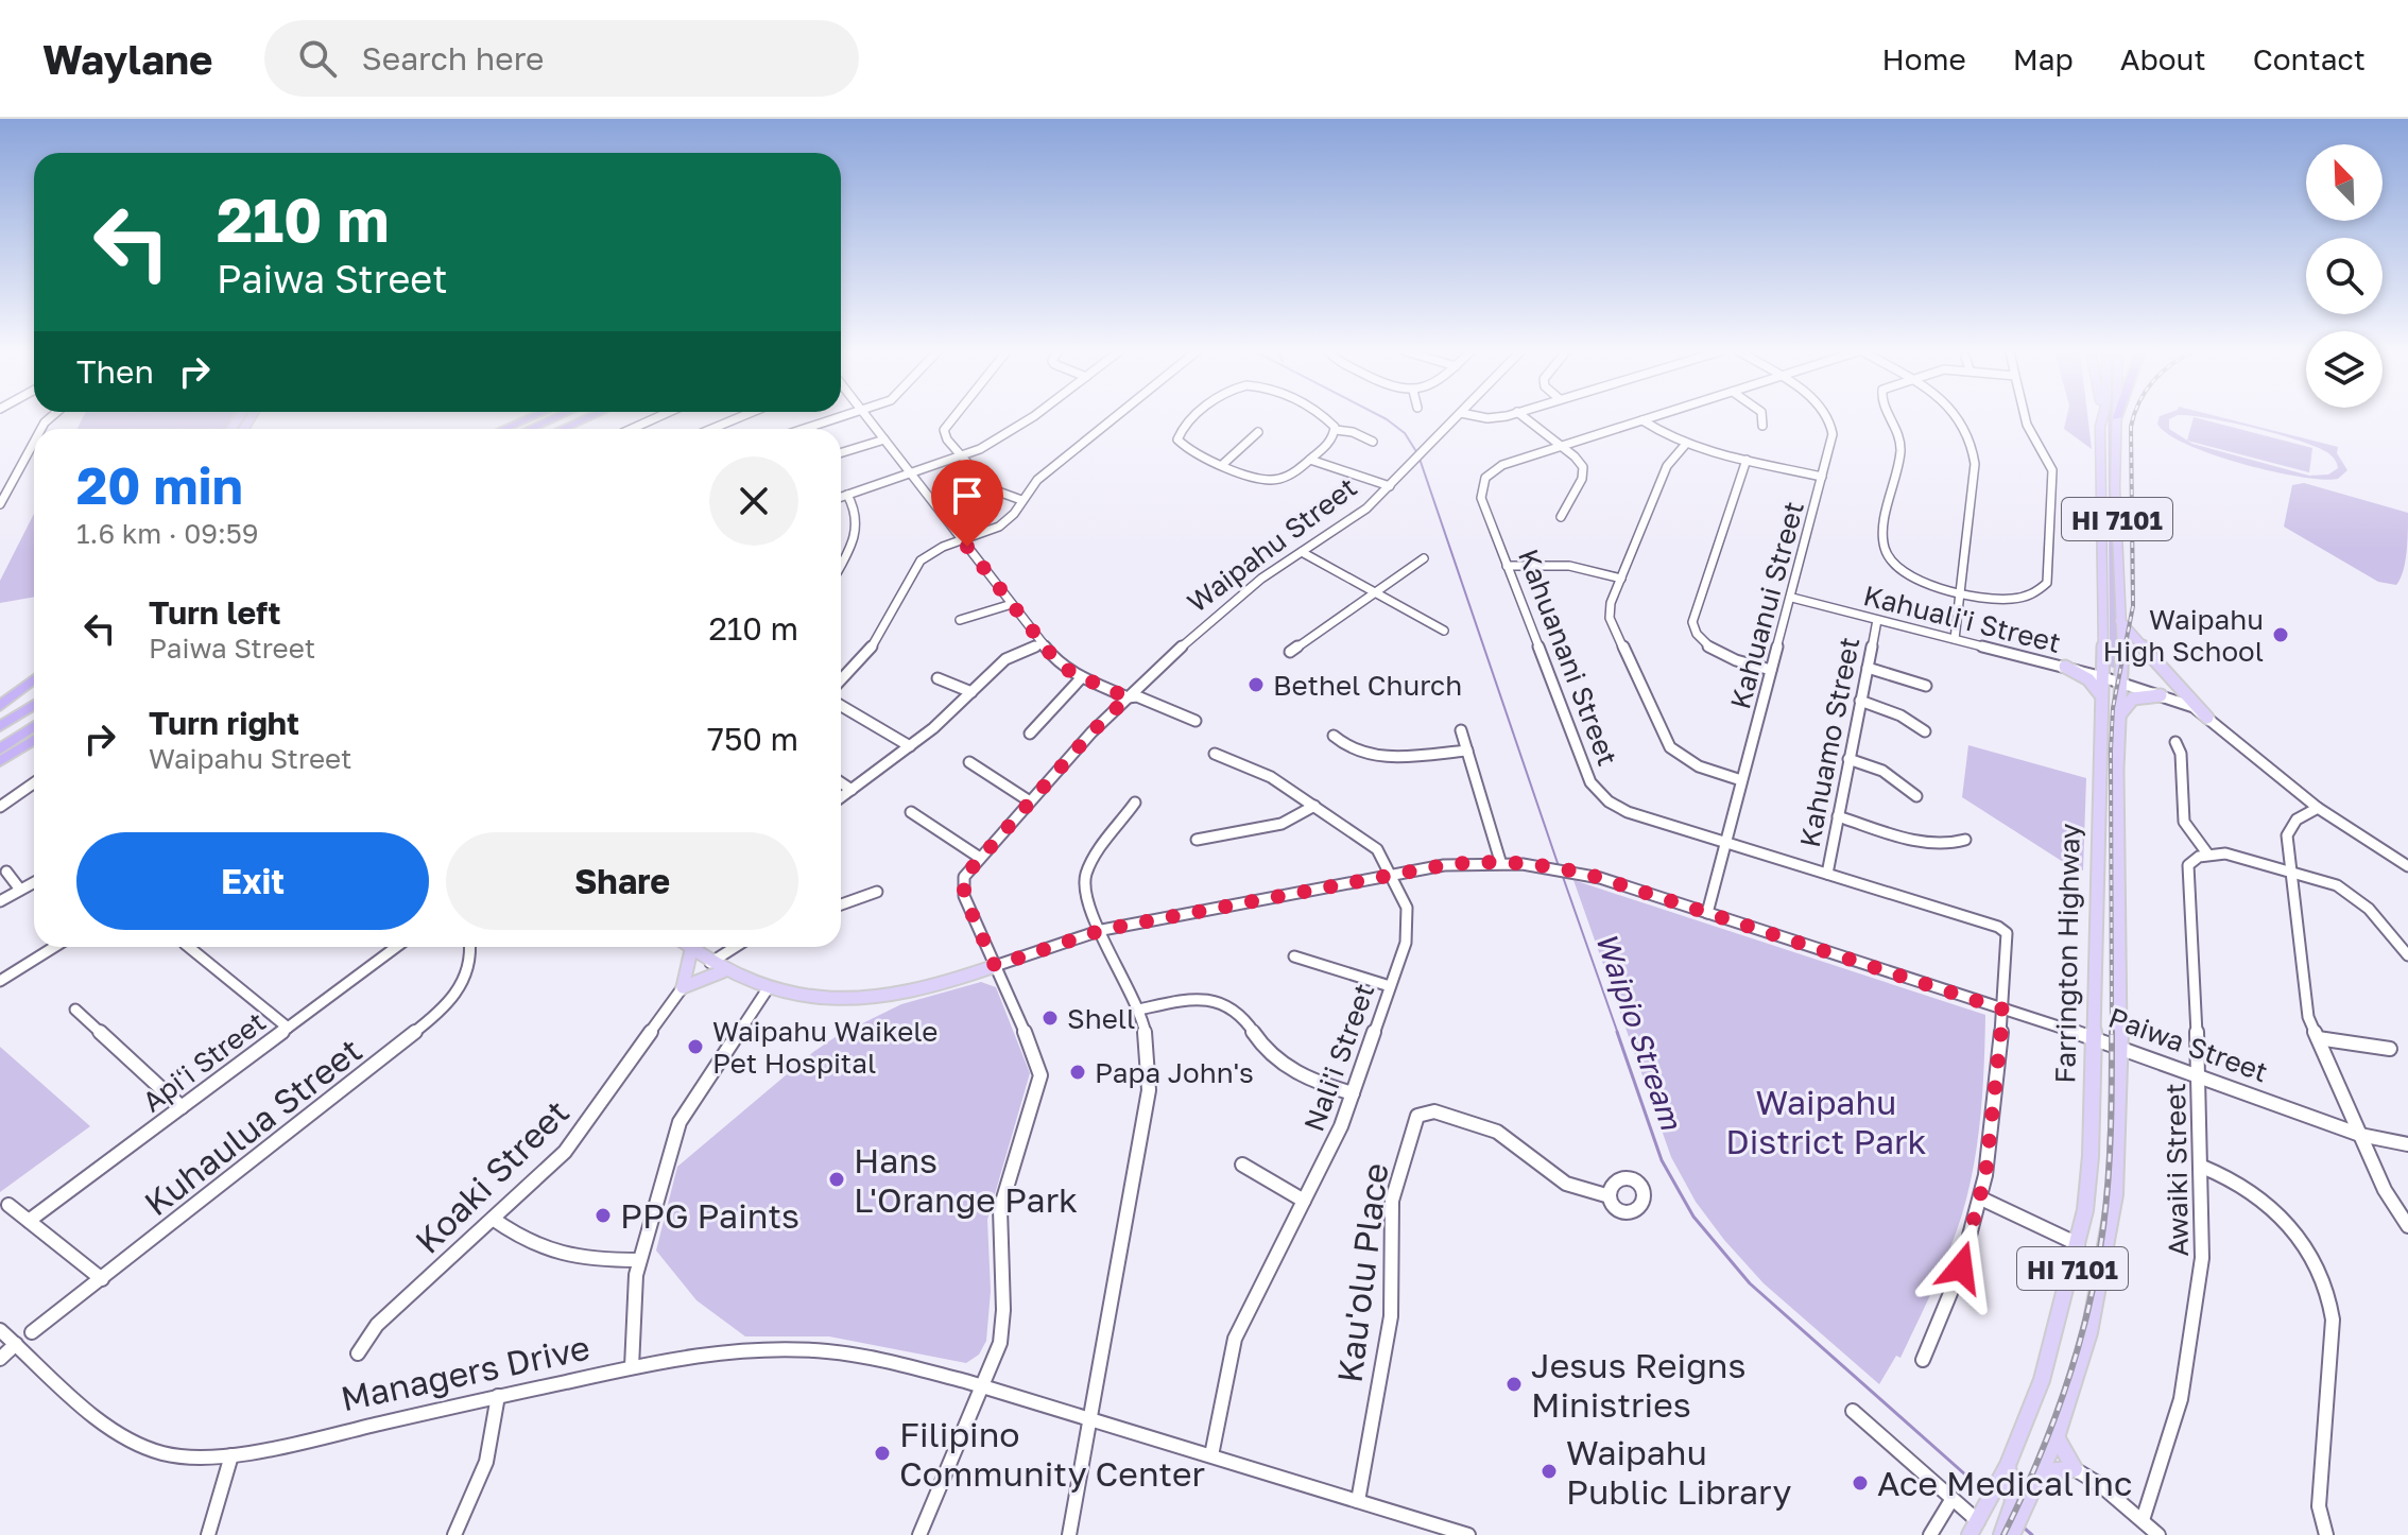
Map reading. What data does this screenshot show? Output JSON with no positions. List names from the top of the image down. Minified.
{"streets":{"main road":["HI 7101","Farrington Highway","Paiwa Street"],"street":["Waipahu Street","Kahuanui Street","Kahuali'i Street","Kahuanani Street","Kahuamo Street","Nali'i Street","Apiʻi Street","Kuhaulua Street","Awaiki Street","Koaki Street","Kau'olu Place","Managers Drive"]},"crossings":[["Waipahu Street","Paiwa Street"],["Waipahu Street","Managers Drive"],["Kahuanui Street","Kahuali'i Street"],["Kahuanui Street","Kahuanani Street"],["Kahuanui Street","Paiwa Street"],["Kahuali'i Street","Kahuamo Street"],["Kahuali'i Street","Farrington Highway"],["Kahuanani Street","Kahuamo Street"],["Kahuanani Street","Paiwa Street"],["Farrington Highway","Paiwa Street"],["Paiwa Street","Nali'i Street"],["Paiwa Street","Awaiki Street"],["Nali'i Street","Managers Drive"],["Kau'olu Place","Managers Drive"]],"water":["Waipio Stream"],"parks":["Waipahu District Park"],"places":["Waipahu High School","Bethel Church","Shell","Waipahu Waikele Pet Hospital","Papa John's","Hans L'Orange Park","PPG Paints","Jesus Reigns Ministries","Filipino Community Center","Waipahu Public Library","Ace Medical Inc"],"north":"top left","page":{"header":"Waylane","search":"Search here","nav":["Home","Map","About","Contact"],"turn":["210 m","Paiwa Street"],"then":"Then","heading":["20 min","1.6 km · 09:59"],"list":[{"name":"Turn left","note":"Paiwa Street","value":"210 m"},{"name":"Turn right","note":"Waipahu Street","value":"750 m"}],"buttons":["Exit","Share"]}}
